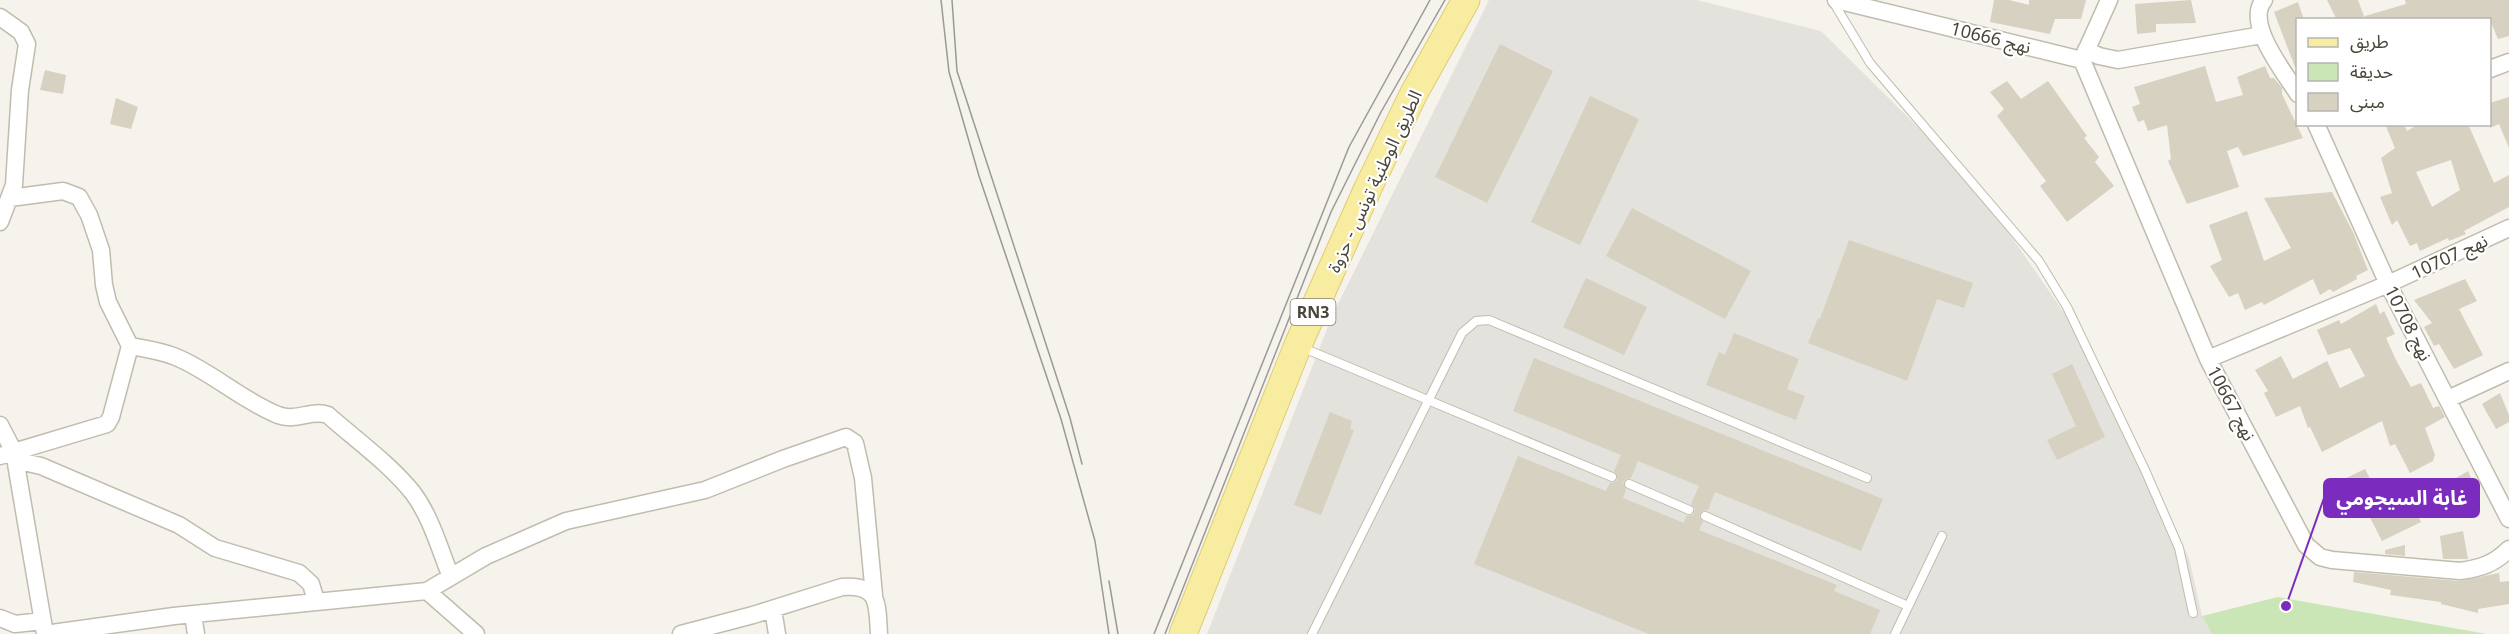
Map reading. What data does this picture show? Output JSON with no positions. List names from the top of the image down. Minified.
{"streets":{"main road":["الطريق الوطنية تونس - حزوة","RN3"],"street":["نهج 10666","نهج 10707","نهج 10708","نهج 10667"]},"crossings":[["نهج 10666","نهج 10667"],["نهج 10707","نهج 10708"],["نهج 10707","نهج 10667"]],"places":["غابة السيجومي"],"legend":["طريق","حديقة","مبنى"]}
